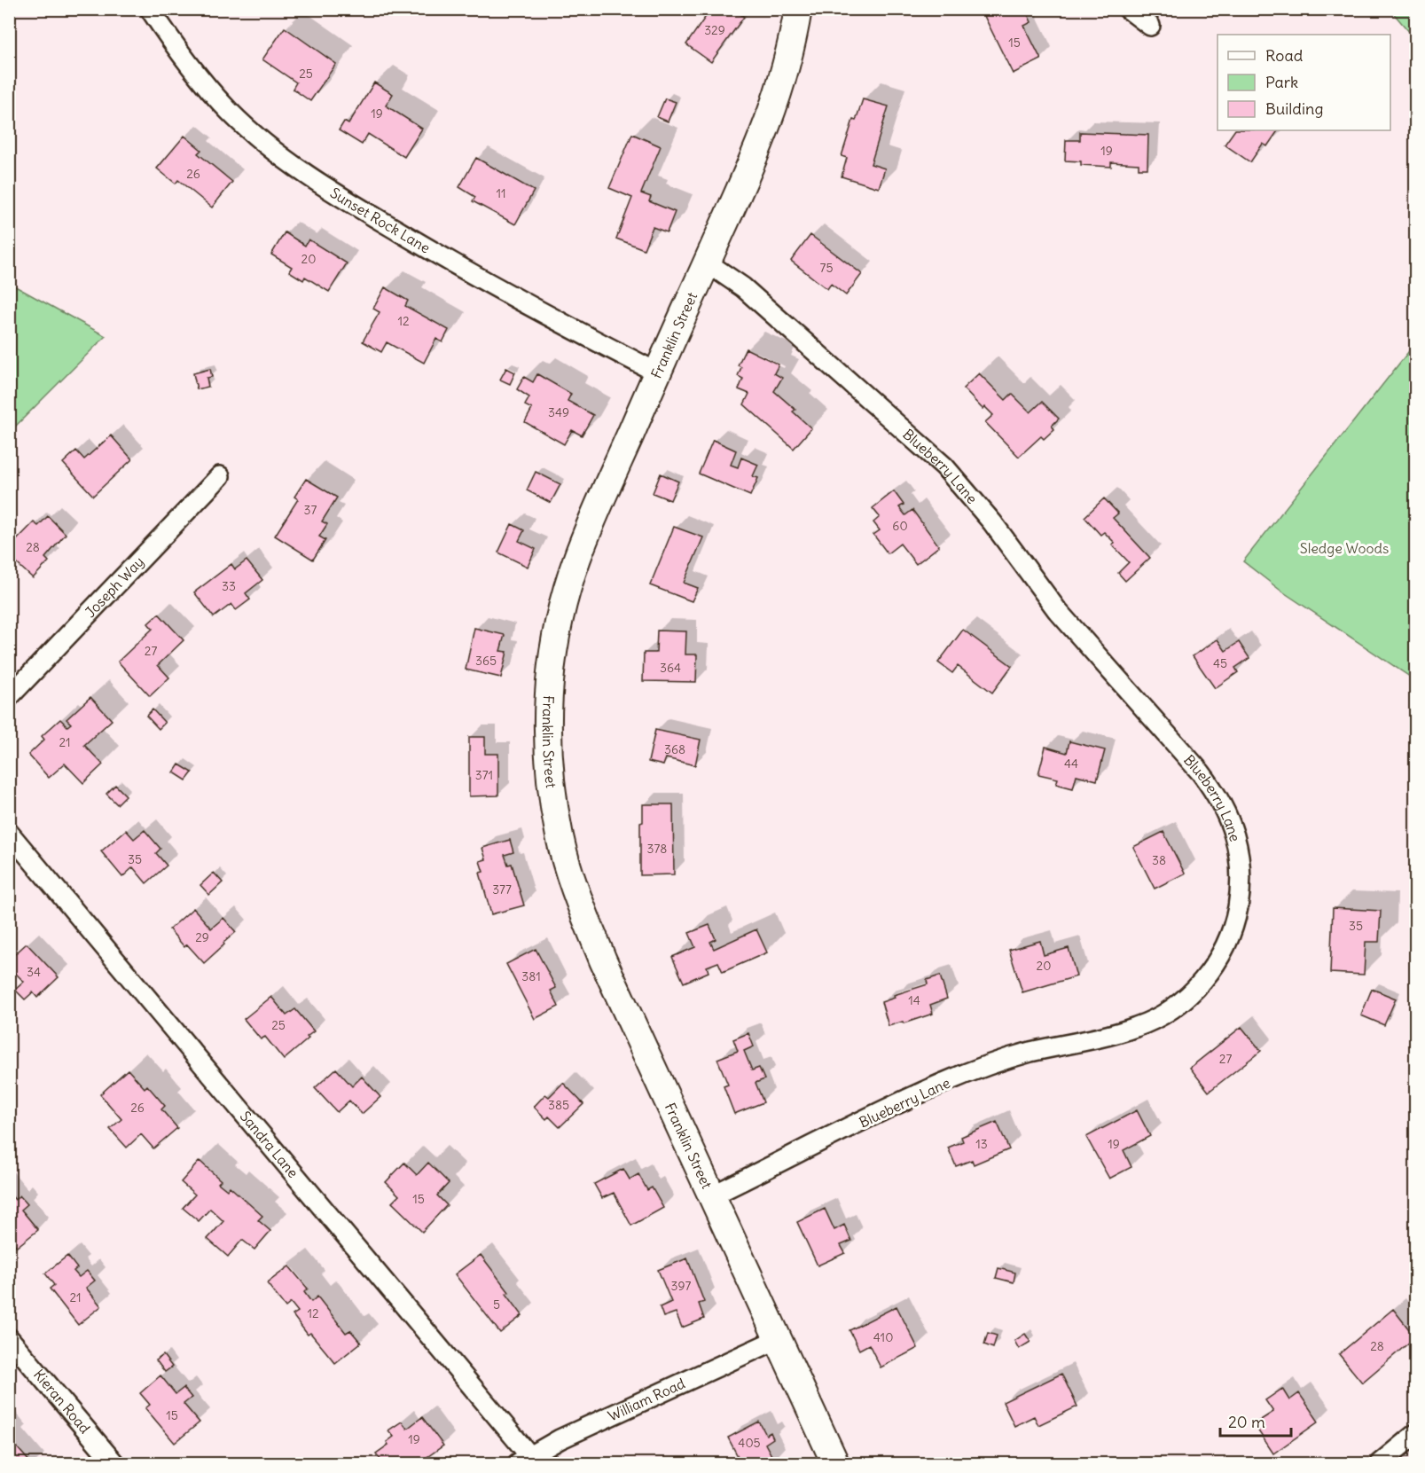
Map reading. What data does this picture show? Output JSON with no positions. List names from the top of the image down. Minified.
{"streets":{"main road":["Franklin Street"],"street":["Sunset Rock Lane","Blueberry Lane","Joseph Way","Sandra Lane","William Road","Kieran Road"]},"crossings":[["Sunset Rock Lane","Franklin Street"],["Franklin Street","Blueberry Lane"],["Franklin Street","William Road"],["Sandra Lane","William Road"]],"parks":["Sledge Woods"],"house_numbers":["329","15","25","19","19","26","11","20","75","12","349","37","60","28","33","27","365","45","364","21","368","44","371","378","35","38","377","35","29","20","34","381","14","25","27","385","26","13","19","15","397","21","5","12","410","28","15","19","405"],"legend":["Road","Park","Building"],"scale_bar":"20 m"}
